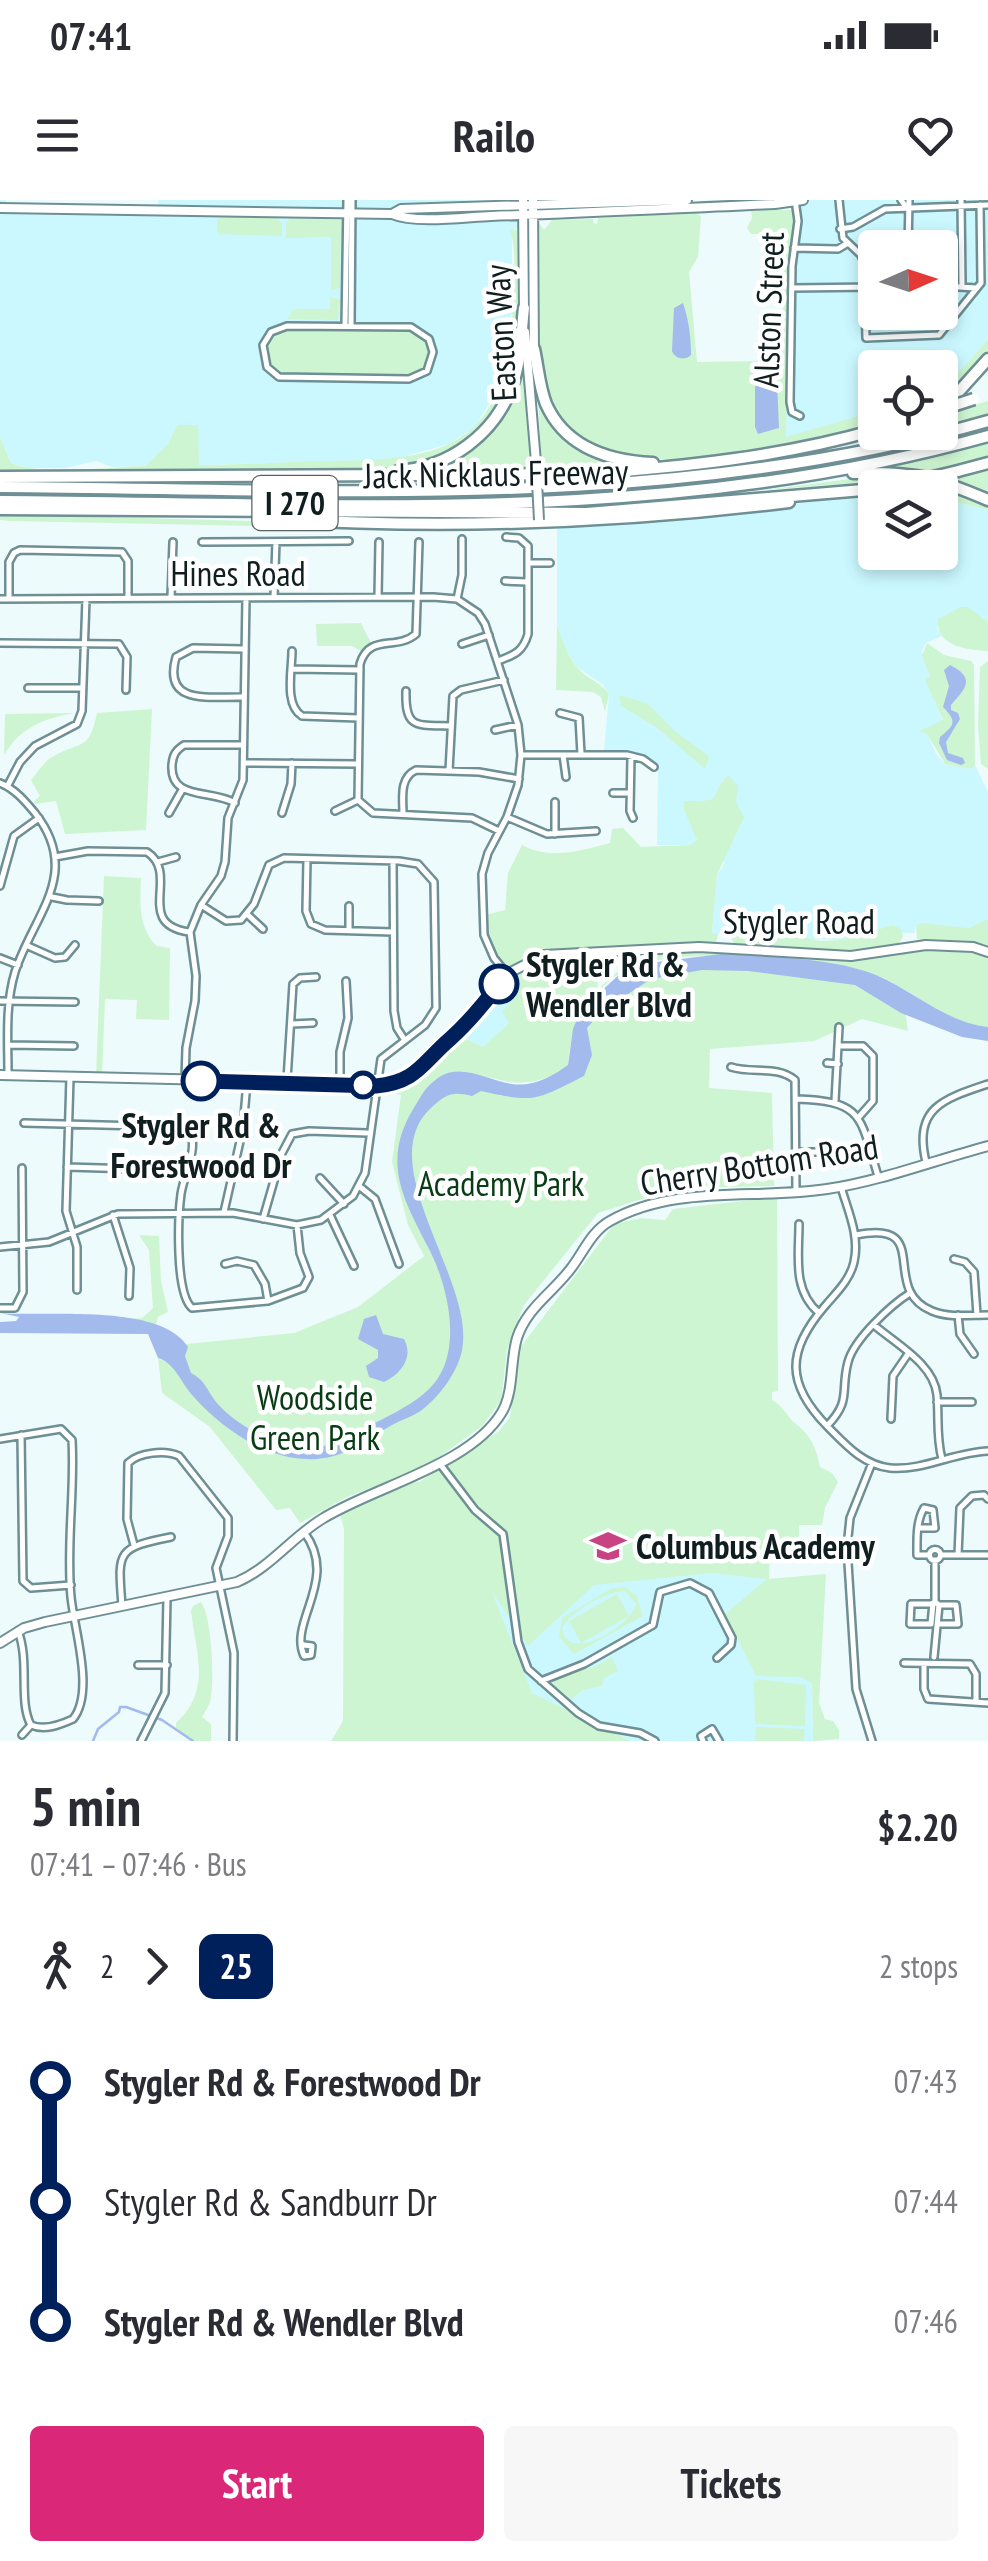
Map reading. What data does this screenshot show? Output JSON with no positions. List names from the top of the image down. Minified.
{"streets":{"highway":["Jack Nicklaus Freeway","I 270"],"main road":["Easton Way","Stygler Road","Cherry Bottom Road"],"street":["Alston Street","Hines Road"]},"parks":["Academy Park","Woodside Green Park"],"places":{"other":["Stygler Rd & Wendler Blvd","Stygler Rd & Forestwood Dr"],"school or university":["Columbus Academy"]},"lines":["bus line 25"],"north":"right","page":{"status":"07:41","header":"Railo","heading":["5 min","07:41 – 07:46 · Bus","$2.20"],"legs":["2","25","2 stops"],"list":[{"name":"Stygler Rd & Forestwood Dr","value":"07:43"},{"name":"Stygler Rd & Sandburr Dr","value":"07:44"},{"name":"Stygler Rd & Wendler Blvd","value":"07:46"}],"buttons":["Start","Tickets"]}}
